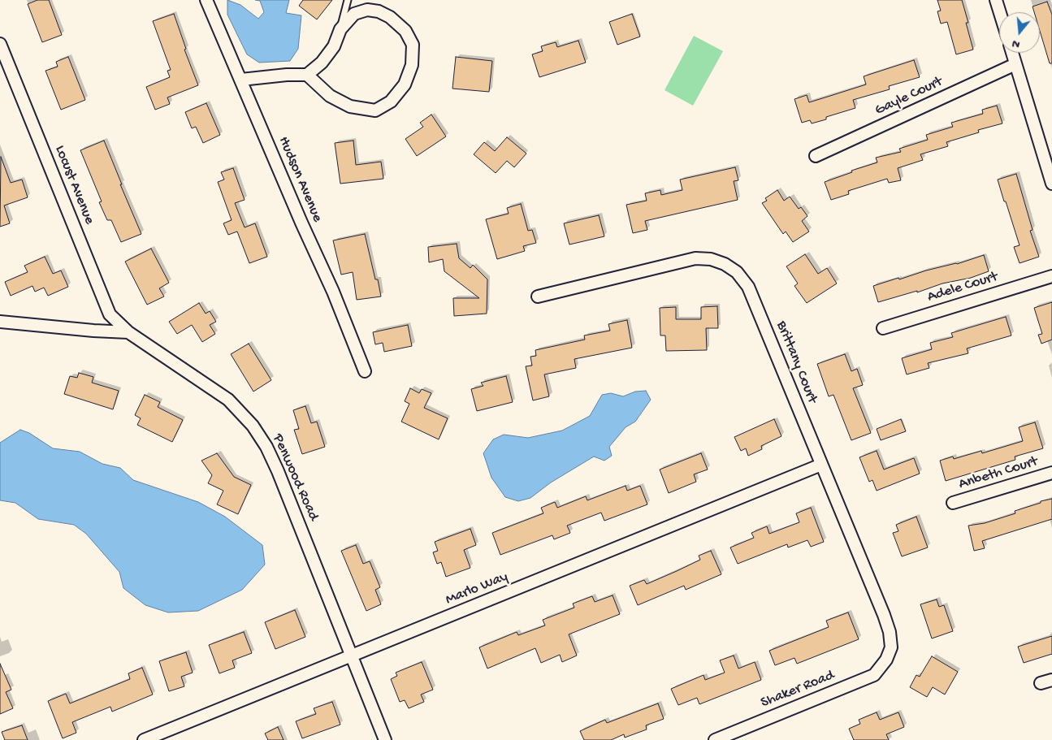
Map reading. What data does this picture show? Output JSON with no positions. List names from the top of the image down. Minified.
{"streets":{"street":["Gayle Court","Hudson Avenue","Locust Avenue","Adele Court","Brittany Court","Anbeth Court","Penwood Road","Marlo Way","Shaker Road"]},"crossings":[["Locust Avenue","Penwood Road"],["Brittany Court","Marlo Way"],["Brittany Court","Shaker Road"],["Penwood Road","Marlo Way"]],"north":"bottom"}
